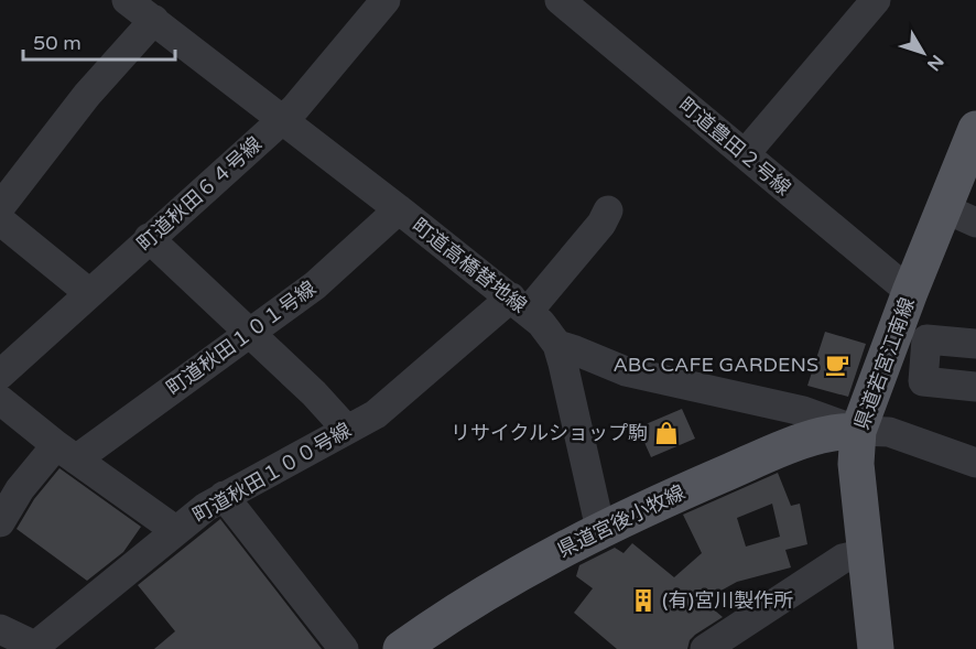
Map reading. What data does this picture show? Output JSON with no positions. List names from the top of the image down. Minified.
{"streets":{"main road":["県道若宮江南線","県道宮後小牧線"],"street":["町道豊田２号線","町道秋田６４号線","町道高橋替地線","町道秋田１０１号線","町道秋田１００号線"]},"crossings":[["町道豊田２号線","県道若宮江南線"],["町道秋田６４号線","町道高橋替地線"],["町道高橋替地線","町道秋田１０１号線"],["町道高橋替地線","町道秋田１００号線"],["県道若宮江南線","県道宮後小牧線"]],"places":{"cafe":["ABC CAFE GARDENS"],"shop":["リサイクルショップ駒"],"building":["(有)宮川製作所"]},"scale_bar":"50 m","north":"bottom right"}
